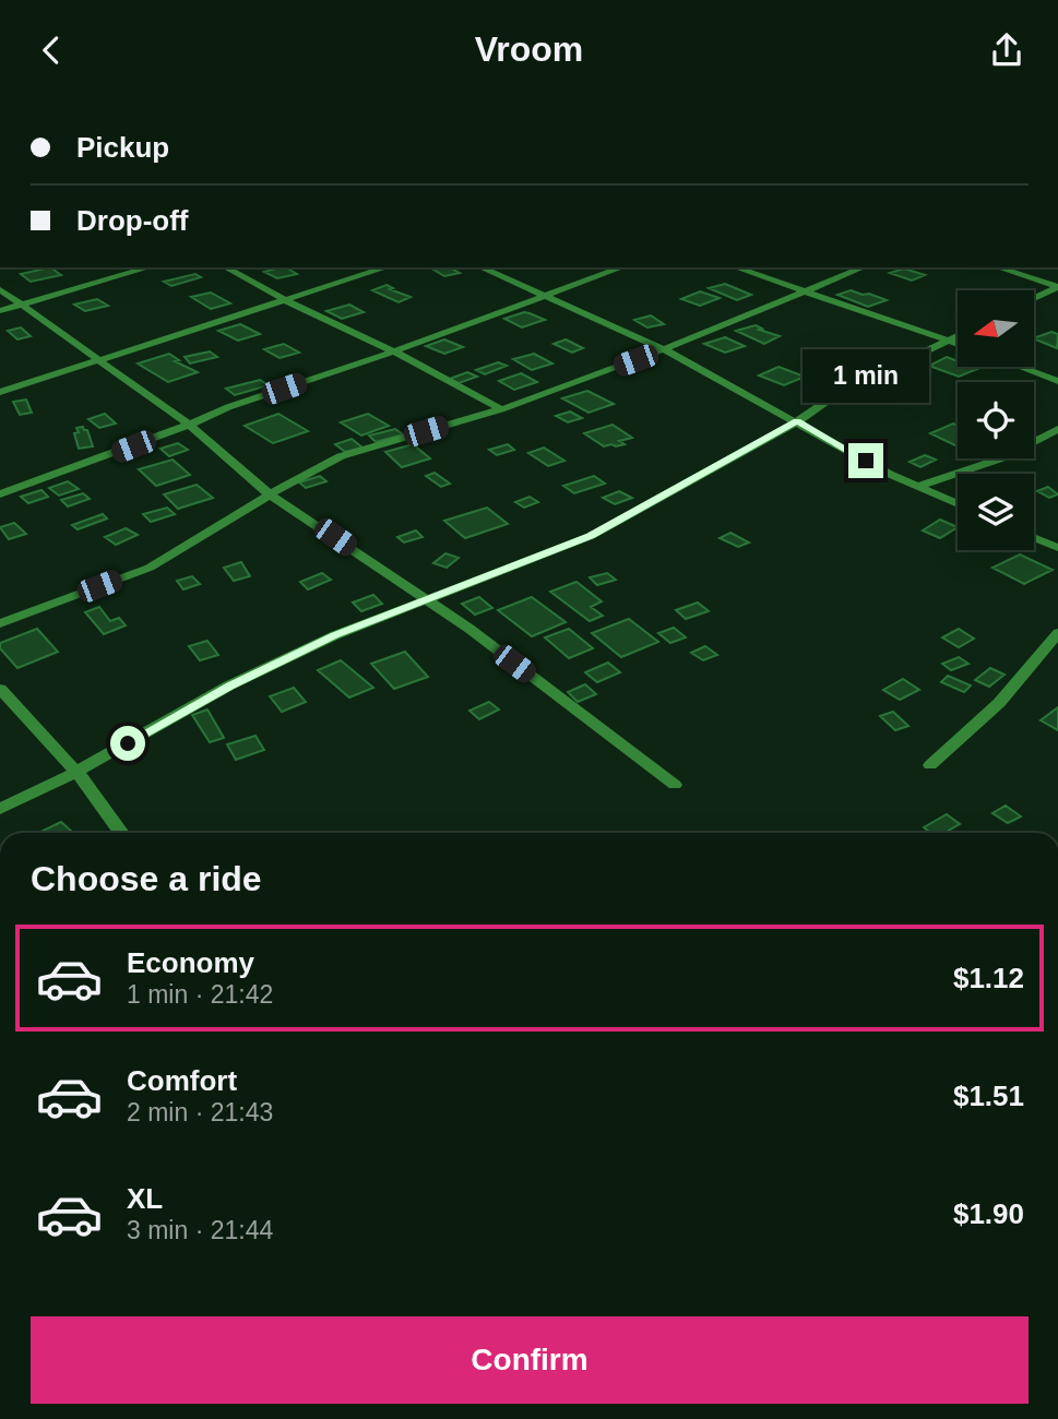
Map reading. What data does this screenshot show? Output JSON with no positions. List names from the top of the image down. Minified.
{"north":"left","page":{"header":"Vroom","banner":["Pickup","Drop-off"],"bubble":"1 min","heading":"Choose a ride","list":[{"name":"Economy","note":"1 min · 21:42","value":"$1.12"},{"name":"Comfort","note":"2 min · 21:43","value":"$1.51"},{"name":"XL","note":"3 min · 21:44","value":"$1.90"}],"buttons":"Confirm"}}
